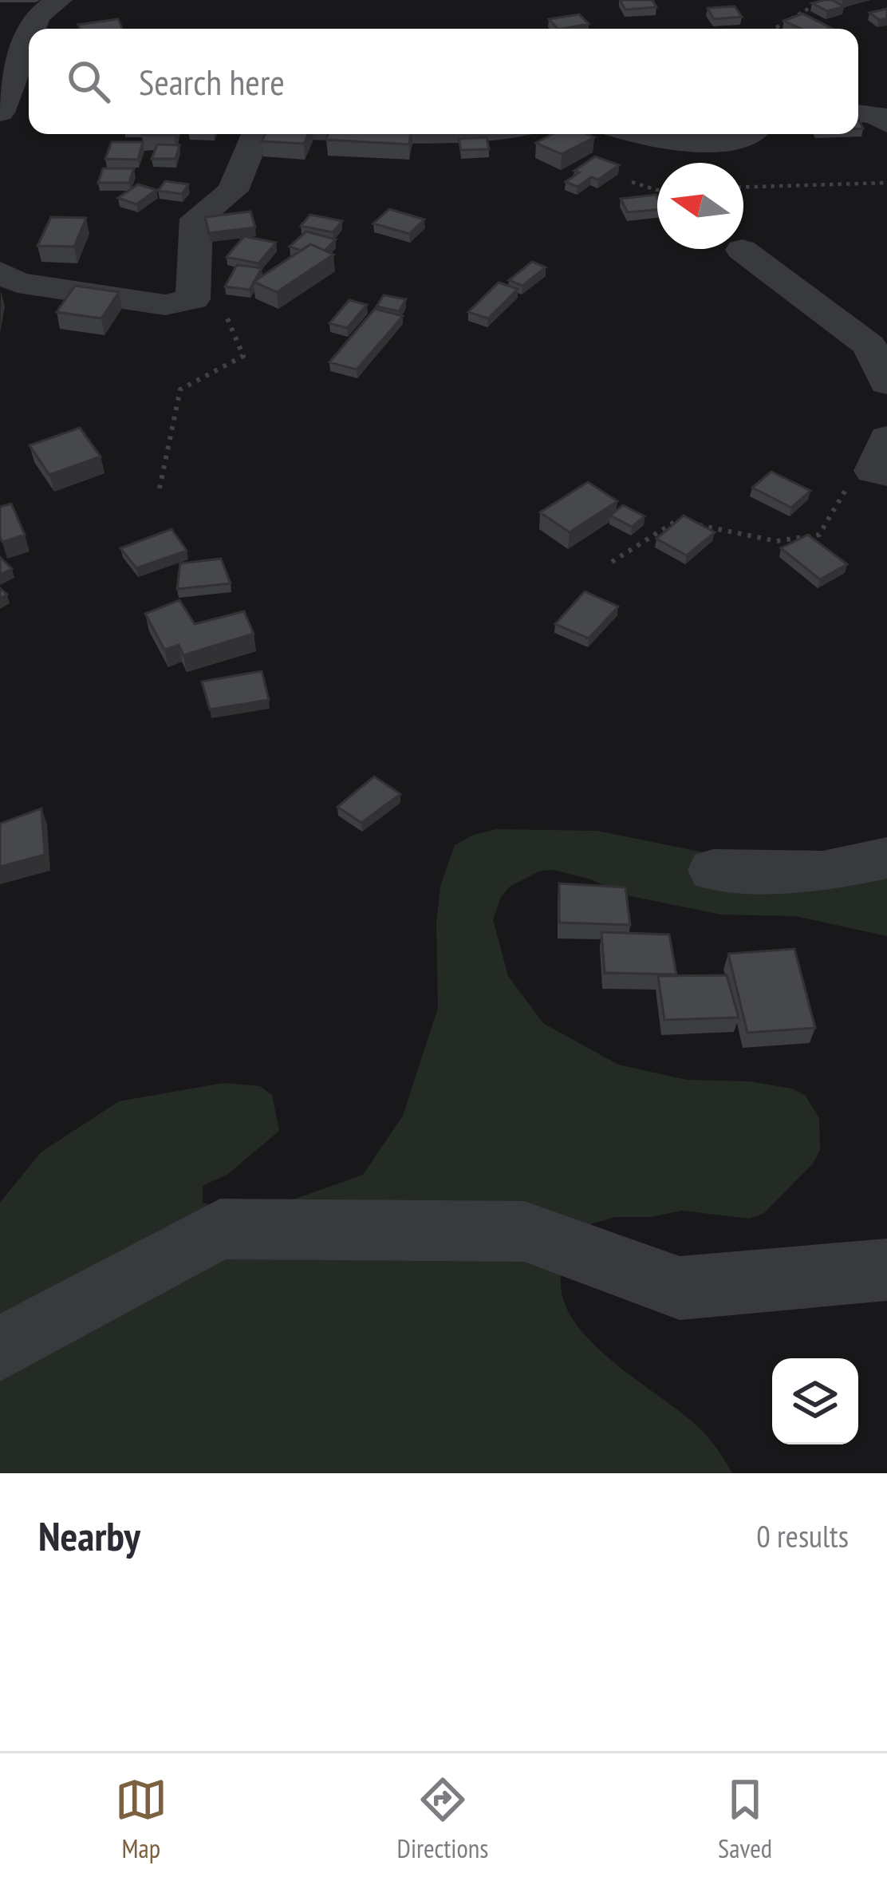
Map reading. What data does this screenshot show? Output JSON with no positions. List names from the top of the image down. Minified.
{"north":"left","page":{"search":"Search here","heading":["Nearby","0 results"],"nav":["Map","Directions","Saved"]}}
